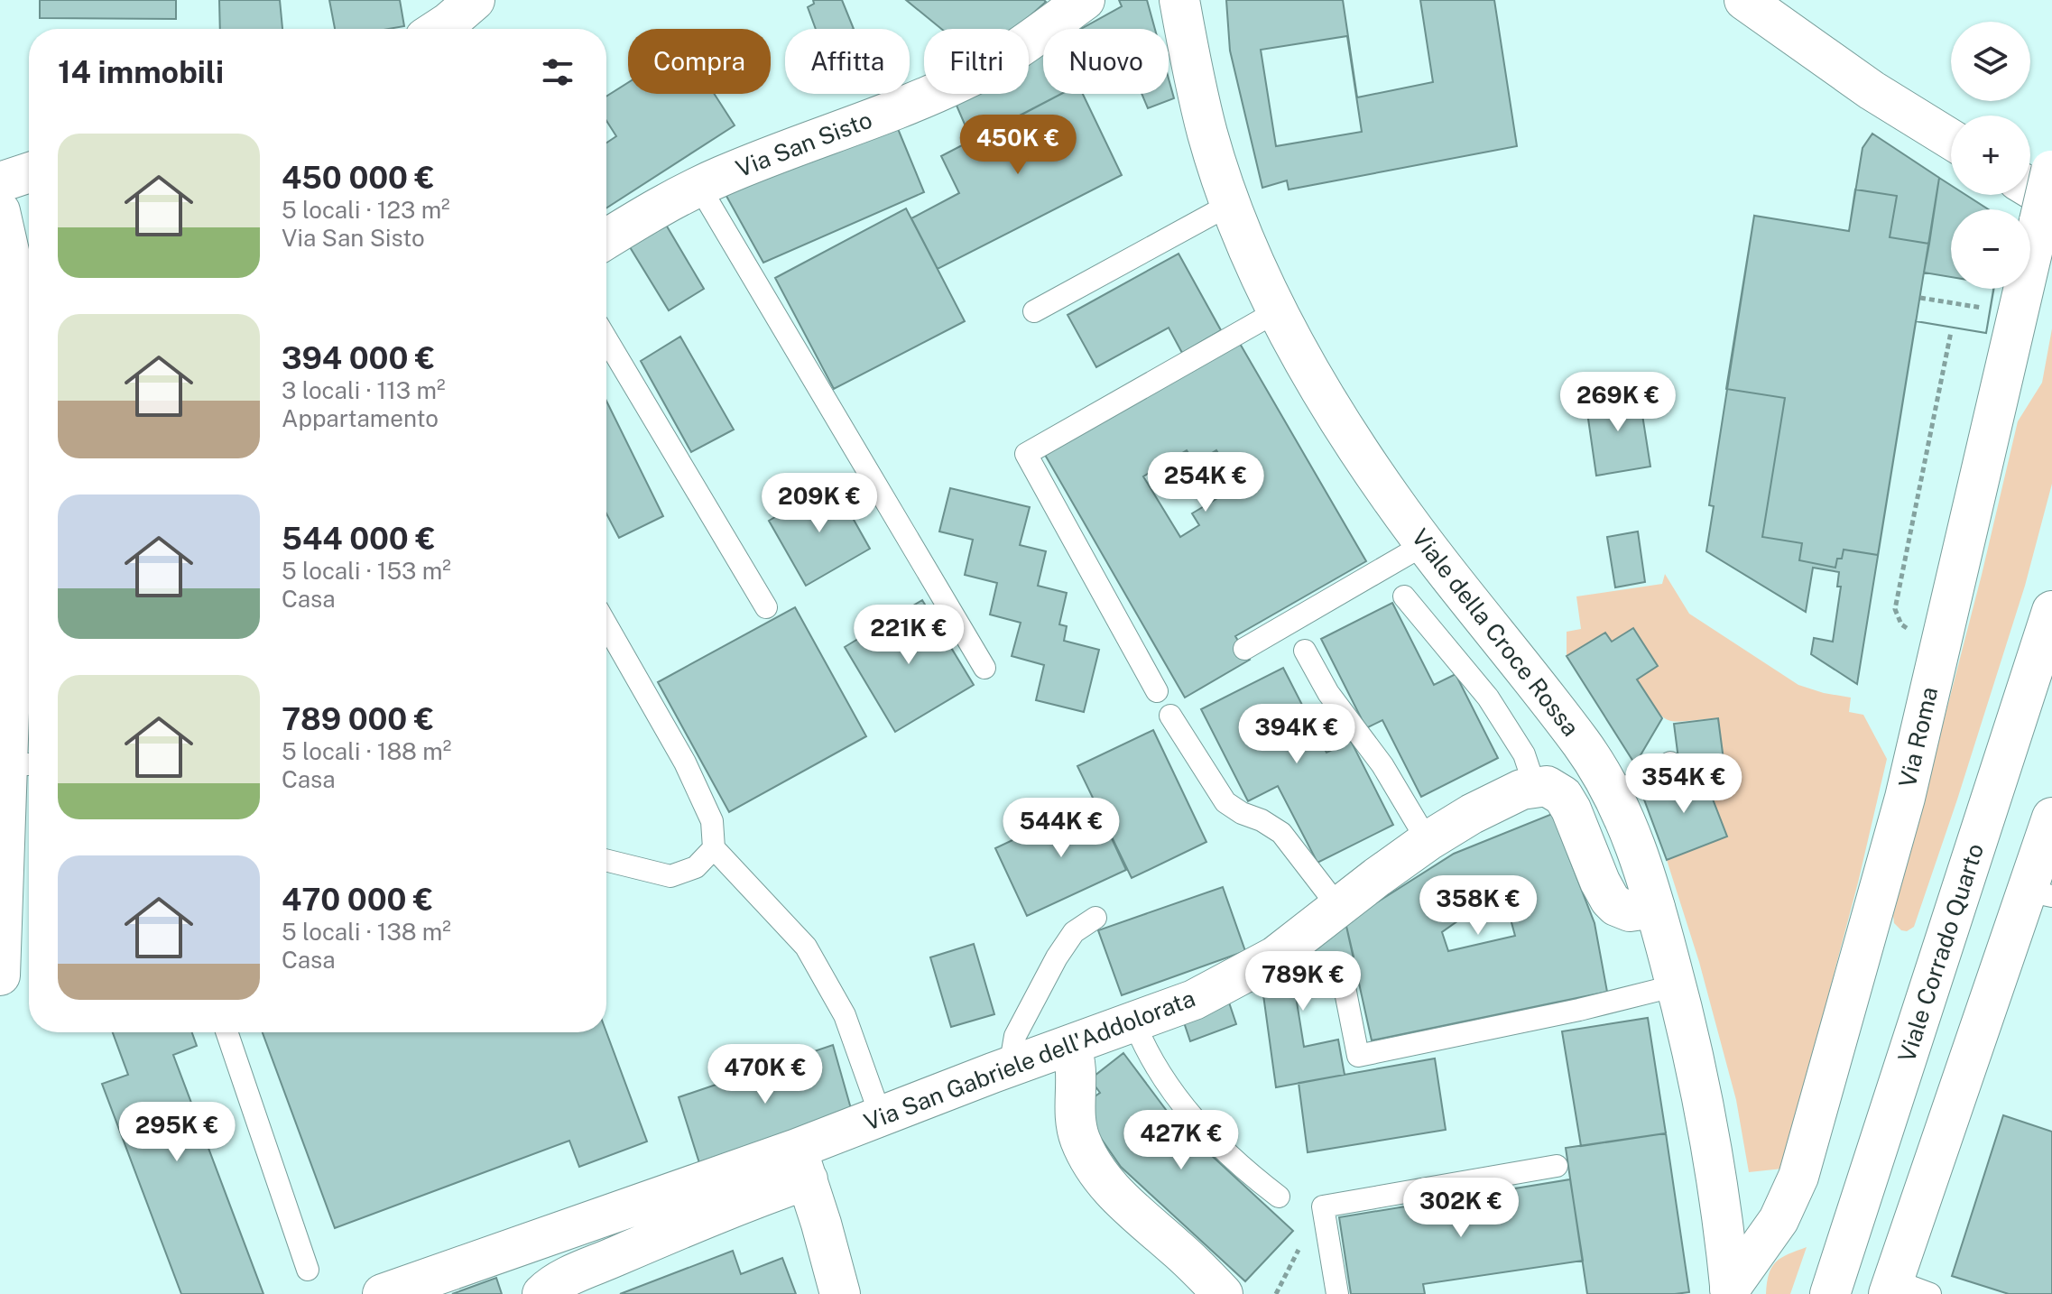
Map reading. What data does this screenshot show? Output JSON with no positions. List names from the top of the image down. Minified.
{"streets":{"street":["Via San Sisto","Viale della Croce Rossa","Via Roma","Viale Corrado Quarto","Via San Gabriele dell'Addolorata"]},"crossings":[["Viale della Croce Rossa","Via Roma"]],"page":{"map_buttons":["+","−"],"chip":["Compra","Affitta","Filtri","Nuovo"],"heading":"14 immobili","price":["450K €","269K €","254K €","209K €","221K €","394K €","354K €","544K €","358K €","789K €","470K €","295K €","427K €","302K €"],"list":[{"name":"450 000 €","note":"5 locali · 123 m² · Via San Sisto"},{"name":"394 000 €","note":"3 locali · 113 m² · Appartamento"},{"name":"544 000 €","note":"5 locali · 153 m² · Casa"},{"name":"789 000 €","note":"5 locali · 188 m² · Casa"},{"name":"470 000 €","note":"5 locali · 138 m² · Casa"}]}}
